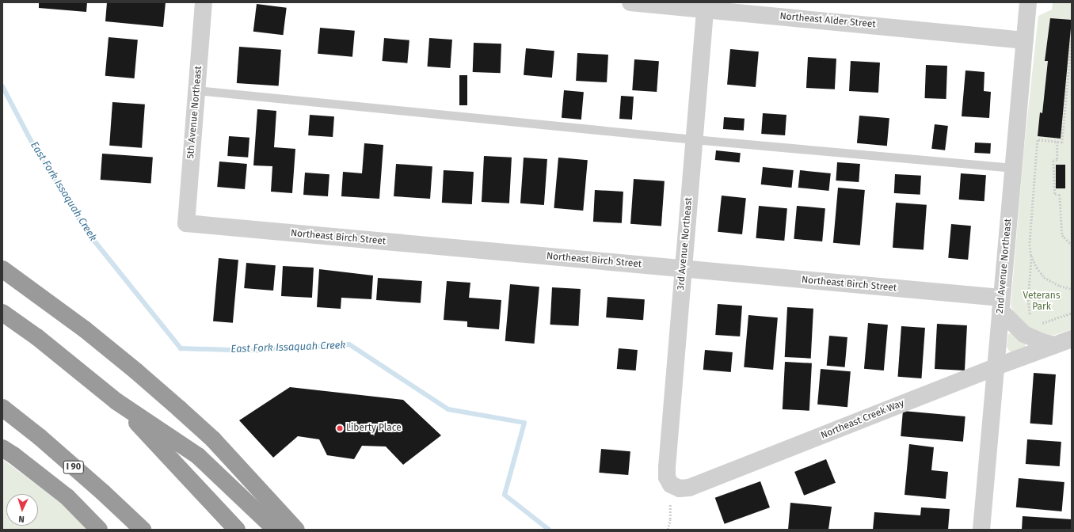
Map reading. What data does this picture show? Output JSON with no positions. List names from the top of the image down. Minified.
{"streets":{"highway":["I 90"],"street":["Northeast Alder Street","5th Avenue Northeast","Northeast Birch Street","3rd Avenue Northeast","2nd Avenue Northeast","Northeast Creek Way"]},"crossings":[["Northeast Alder Street","3rd Avenue Northeast"],["Northeast Alder Street","2nd Avenue Northeast"],["5th Avenue Northeast","Northeast Birch Street"],["Northeast Birch Street","3rd Avenue Northeast"],["Northeast Birch Street","2nd Avenue Northeast"],["3rd Avenue Northeast","Northeast Creek Way"],["2nd Avenue Northeast","Northeast Creek Way"]],"water":["East Fork Issaquah Creek"],"parks":["Veterans Park"],"places":["Liberty Place"],"north":"bottom"}
